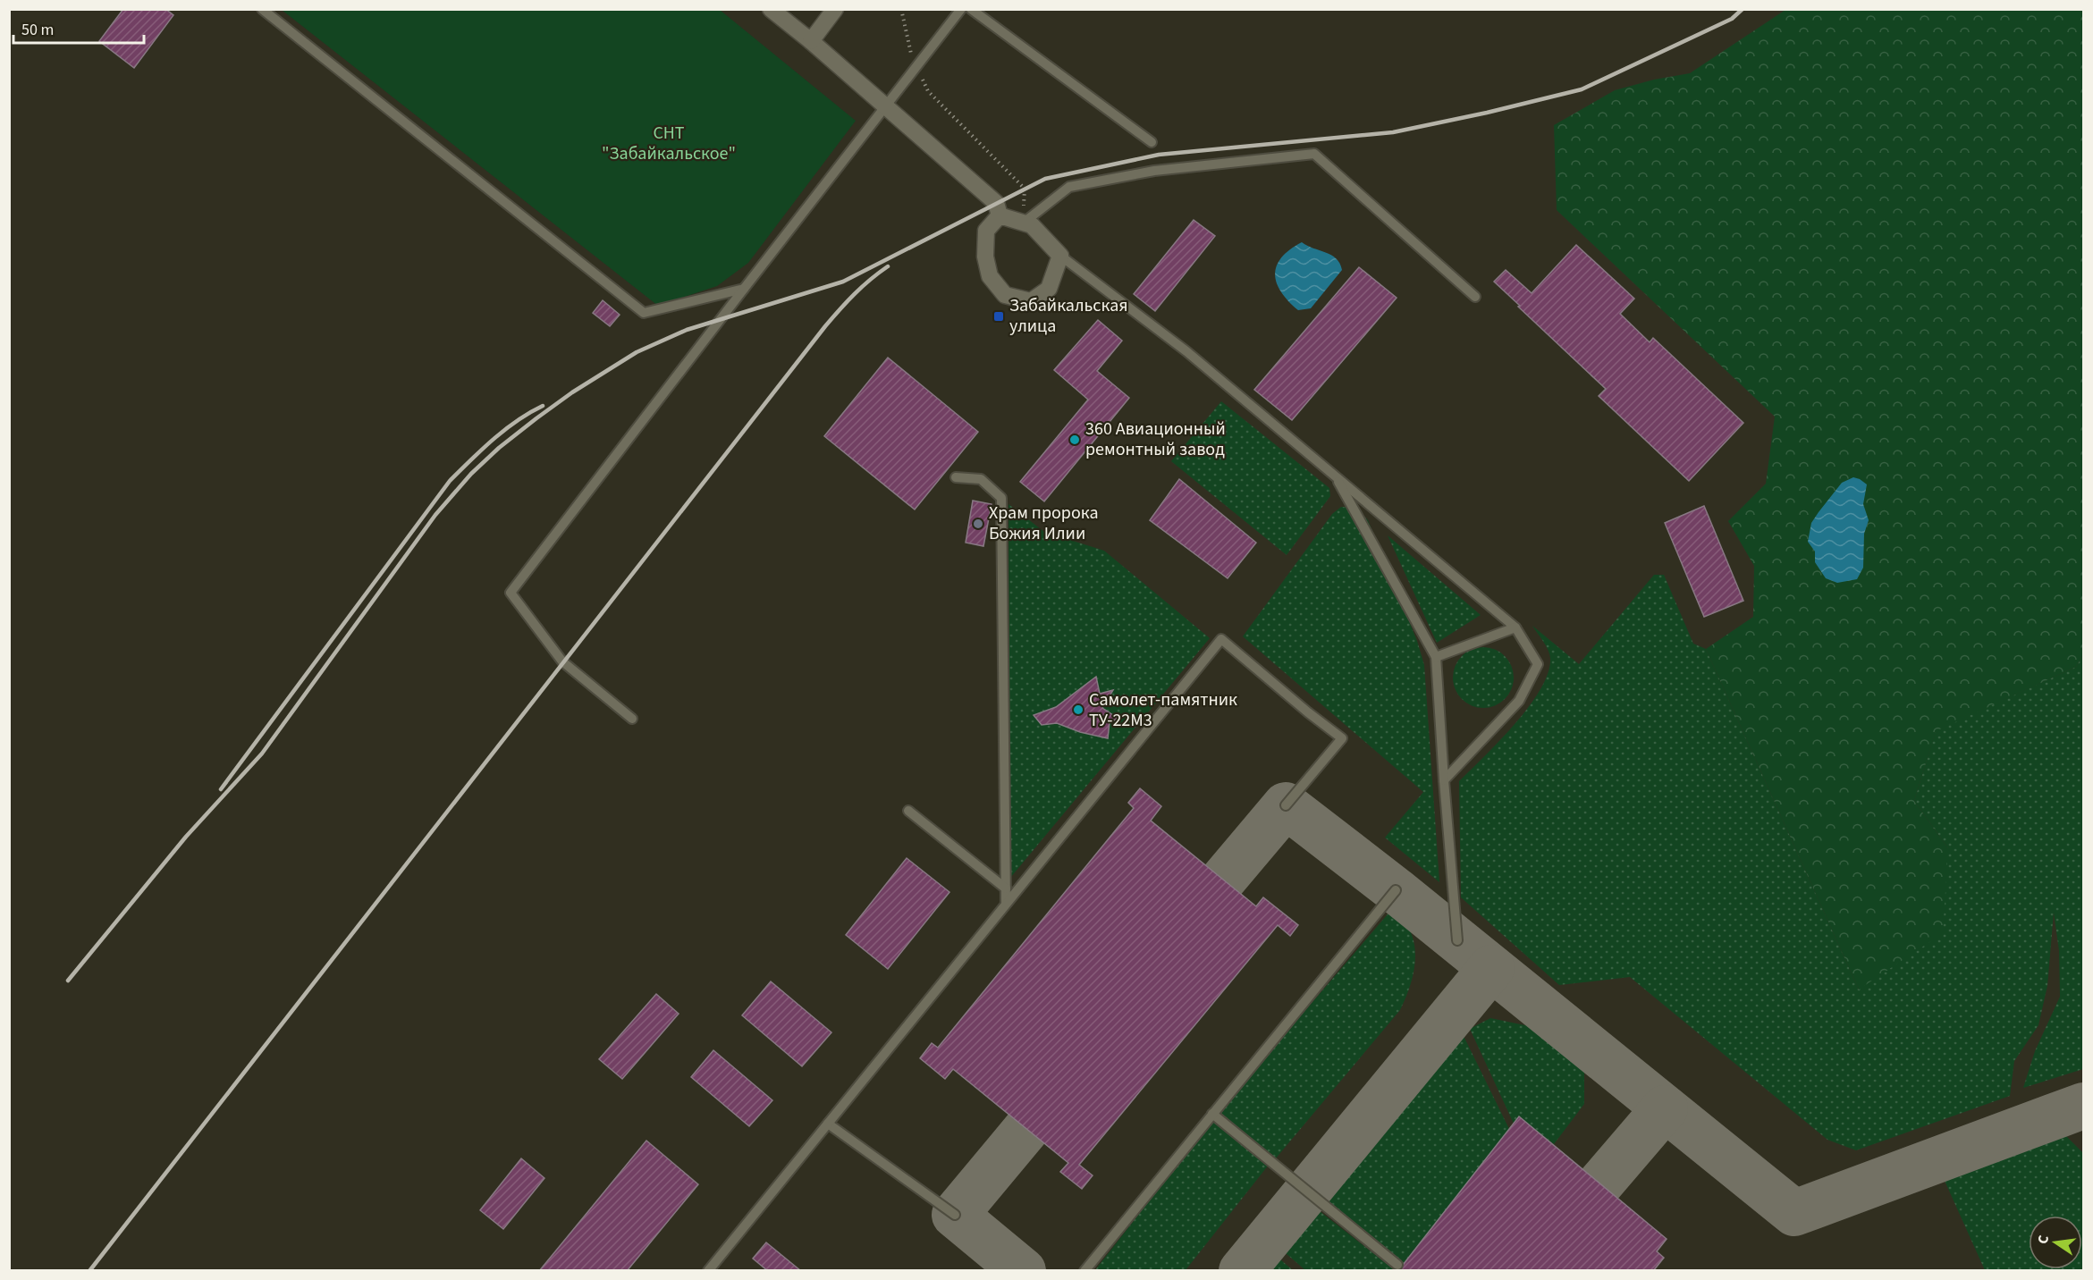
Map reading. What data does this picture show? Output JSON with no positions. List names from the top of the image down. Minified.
{"parks":["СНТ \"Забайкальское\""],"places":{"transit":["Забайкальская улица"],"other":["360 Авиационный ремонтный завод","Храм пророка Божия Илии","Самолет-памятник ТУ-22М3"]},"scale_bar":"50 m","north":"left"}
